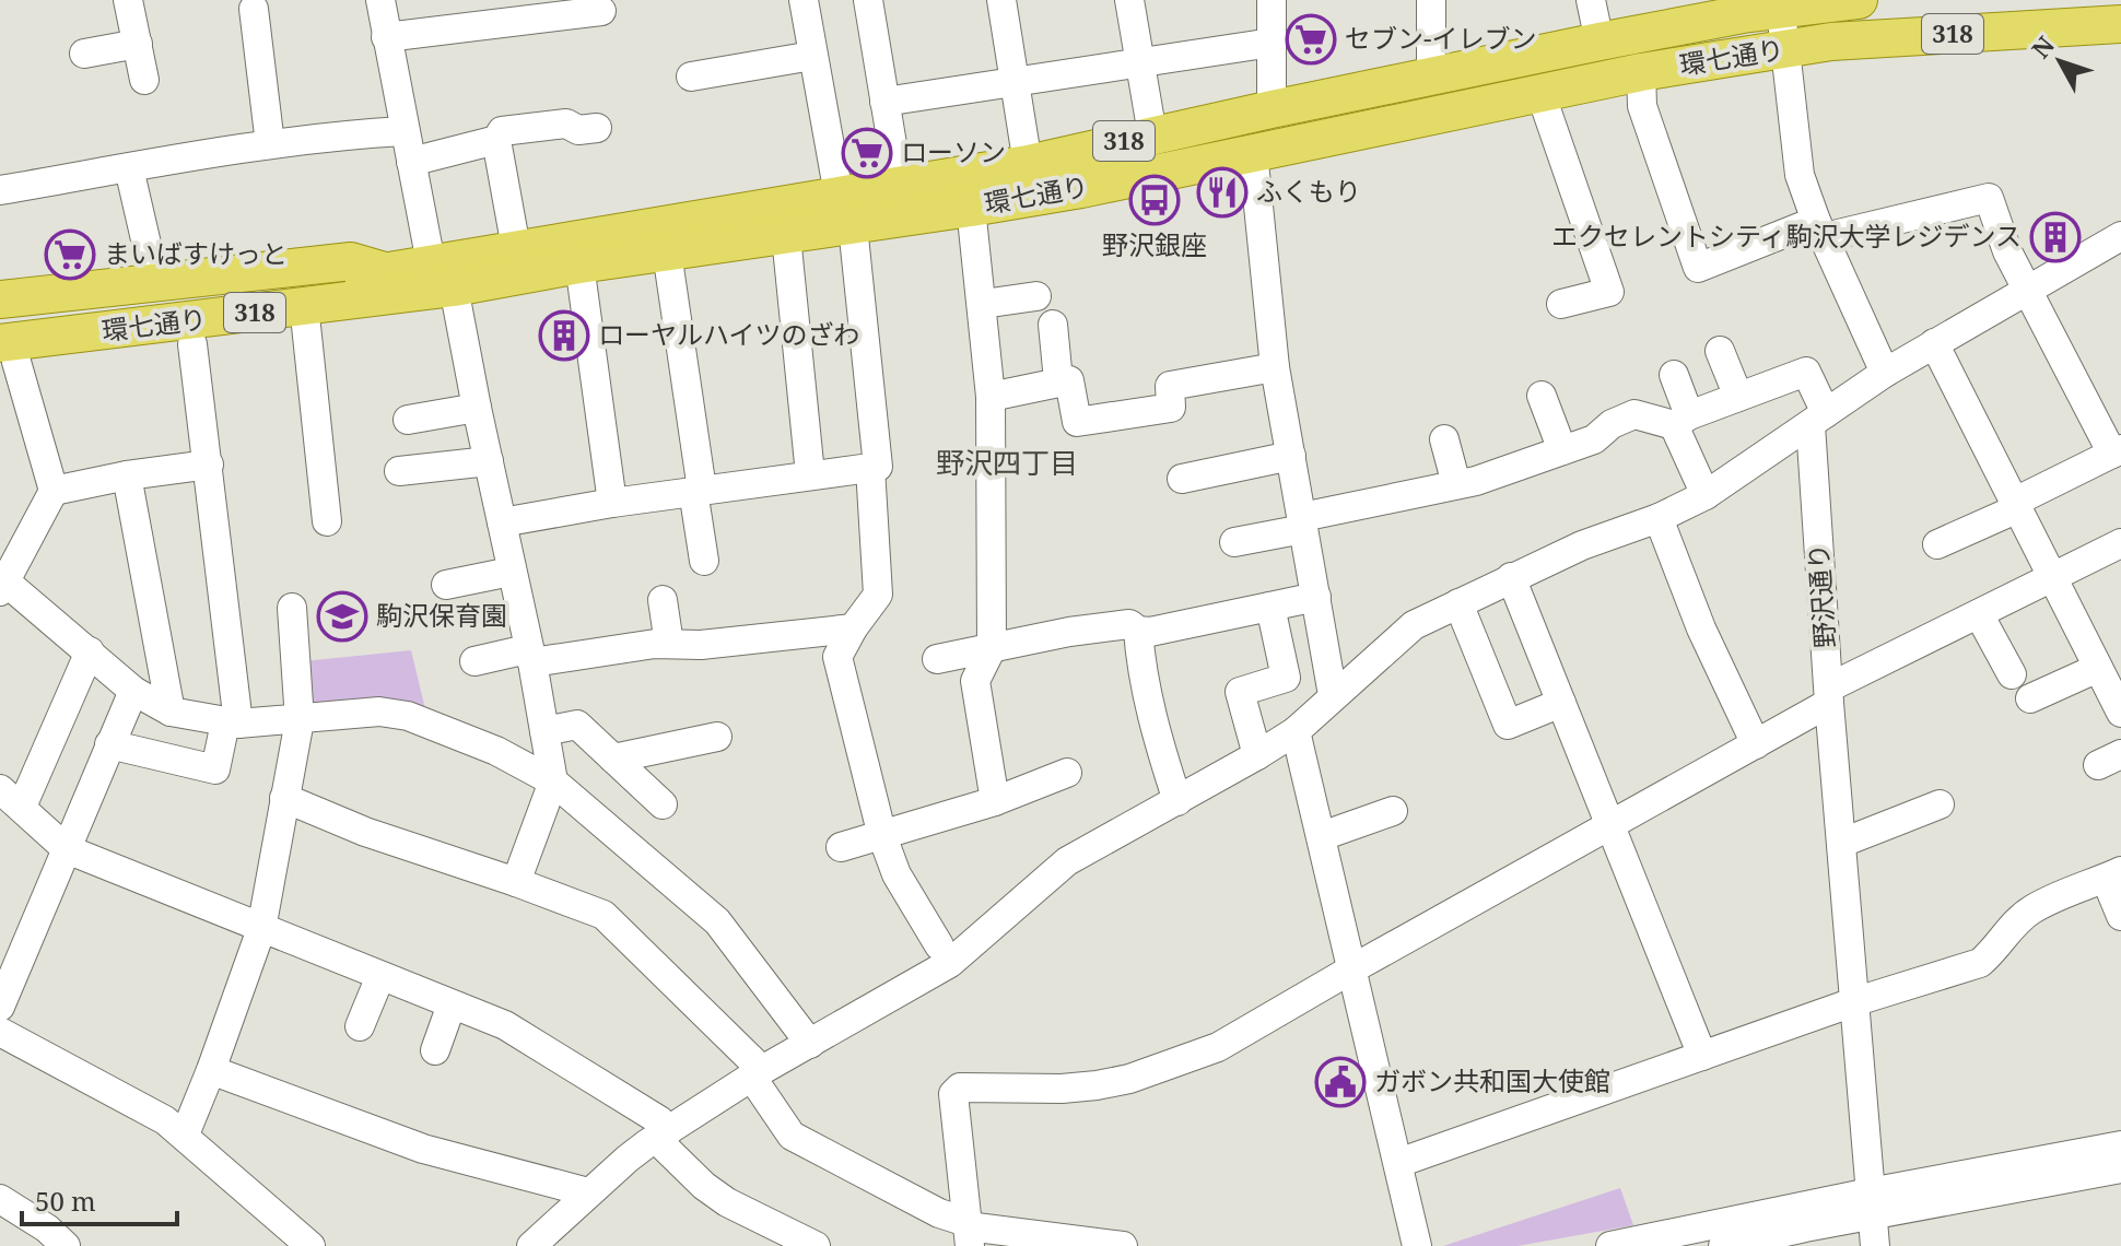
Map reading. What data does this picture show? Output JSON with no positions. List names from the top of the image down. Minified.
{"streets":{"main road":["318","環七通り"],"street":["野沢通り"]},"districts":["野沢四丁目"],"places":{"supermarket":["セブン-イレブン","ローソン","まいばすけっと"],"restaurant":["ふくもり"],"bus stop":["野沢銀座"],"building":["エクセレントシティ駒沢大学レジデンス","ローヤルハイツのざわ"],"school or university":["駒沢保育園"],"public building":["ガボン共和国大使館"]},"scale_bar":"50 m","north":"top left"}
